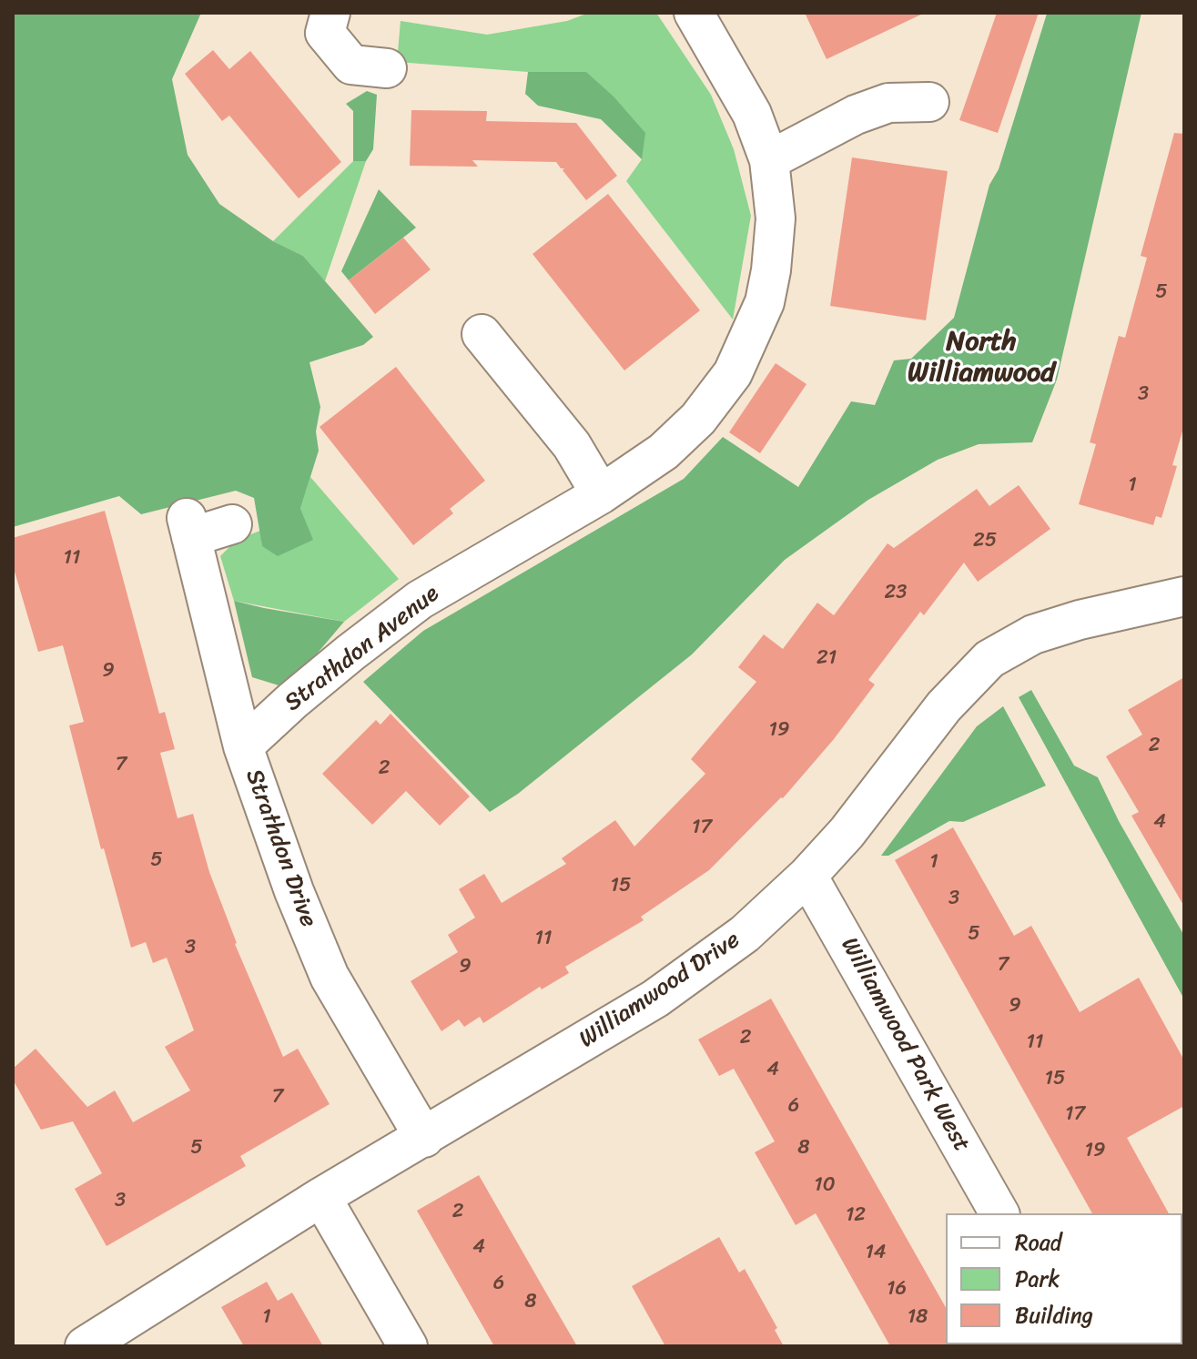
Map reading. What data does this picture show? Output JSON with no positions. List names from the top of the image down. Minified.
{"streets":{"street":["Strathdon Avenue","Strathdon Drive","Williamwood Drive","Williamwood Park West"]},"crossings":[["Strathdon Avenue","Strathdon Drive"],["Strathdon Drive","Williamwood Drive"],["Williamwood Drive","Williamwood Park West"]],"districts":["North Williamwood"],"house_numbers":["5","3","1","25","11","23","21","9","19","2","7","2","4","17","5","1","15","3","5","11","3","7","9","9","2","11","4","15","7","6","17","5","8","19","10","3","2","12","4","14","6","16","8","1","18"],"legend":["Road","Park","Building"]}
